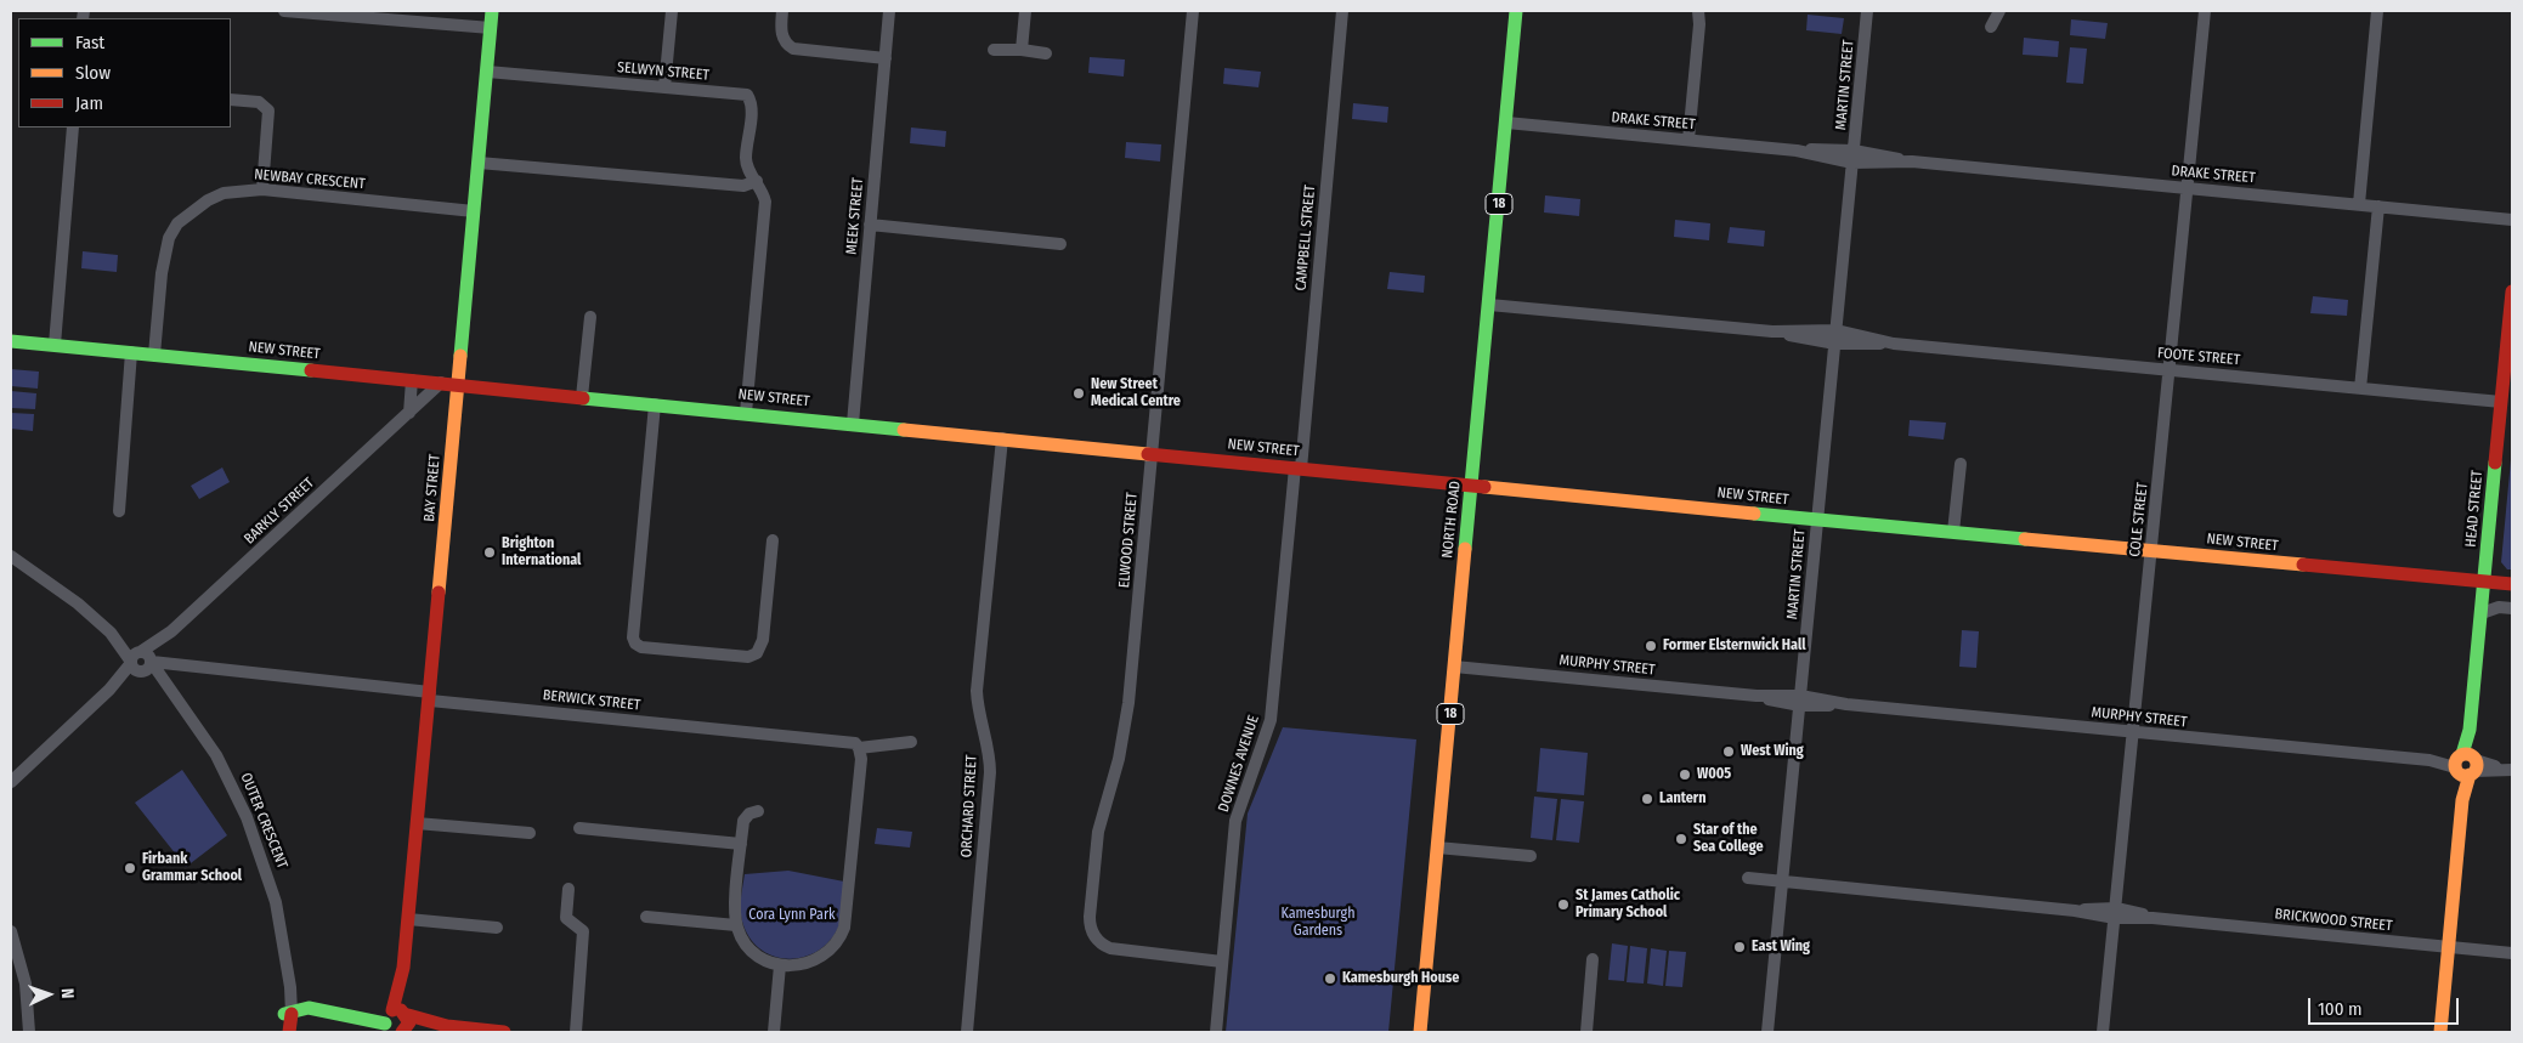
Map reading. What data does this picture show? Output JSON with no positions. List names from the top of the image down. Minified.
{"streets":{"main road":["18","NEW STREET","BAY STREET","HEAD STREET","NORTH ROAD","OUTER CRESCENT"],"street":["SELWYN STREET","MARTIN STREET","DRAKE STREET","NEWBAY CRESCENT","MEEK STREET","CAMPBELL STREET","FOOTE STREET","BARKLY STREET","COLE STREET","ELWOOD STREET","MURPHY STREET","BERWICK STREET","DOWNES AVENUE","ORCHARD STREET","BRICKWOOD STREET"]},"crossings":[["SELWYN STREET","BAY STREET"],["MARTIN STREET","DRAKE STREET"],["MARTIN STREET","NEW STREET"],["MARTIN STREET","FOOTE STREET"],["MARTIN STREET","MURPHY STREET"],["MARTIN STREET","BRICKWOOD STREET"],["DRAKE STREET","NORTH ROAD"],["DRAKE STREET","COLE STREET"],["NEWBAY CRESCENT","NEW STREET"],["NEWBAY CRESCENT","BAY STREET"],["MEEK STREET","NEW STREET"],["CAMPBELL STREET","NEW STREET"],["CAMPBELL STREET","DOWNES AVENUE"],["NEW STREET","BAY STREET"],["NEW STREET","HEAD STREET"],["NEW STREET","BARKLY STREET"],["NEW STREET","NORTH ROAD"],["NEW STREET","COLE STREET"],["NEW STREET","ELWOOD STREET"],["NEW STREET","DOWNES AVENUE"],["NEW STREET","ORCHARD STREET"],["FOOTE STREET","HEAD STREET"],["FOOTE STREET","NORTH ROAD"],["FOOTE STREET","COLE STREET"],["BAY STREET","BERWICK STREET"],["HEAD STREET","MURPHY STREET"],["HEAD STREET","BRICKWOOD STREET"],["BARKLY STREET","BERWICK STREET"],["BARKLY STREET","OUTER CRESCENT"],["NORTH ROAD","MURPHY STREET"],["COLE STREET","MURPHY STREET"],["COLE STREET","BRICKWOOD STREET"],["ELWOOD STREET","DOWNES AVENUE"],["BERWICK STREET","OUTER CRESCENT"]],"parks":["Kamesburgh Gardens","Cora Lynn Park"],"places":["New Street Medical Centre","Brighton International","Former Elsternwick Hall","West Wing","W005","Lantern","Star of the Sea College","Firbank Grammar School","St James Catholic Primary School","East Wing","Kamesburgh House"],"legend":["Fast","Slow","Jam"],"scale_bar":"100 m","north":"right"}
